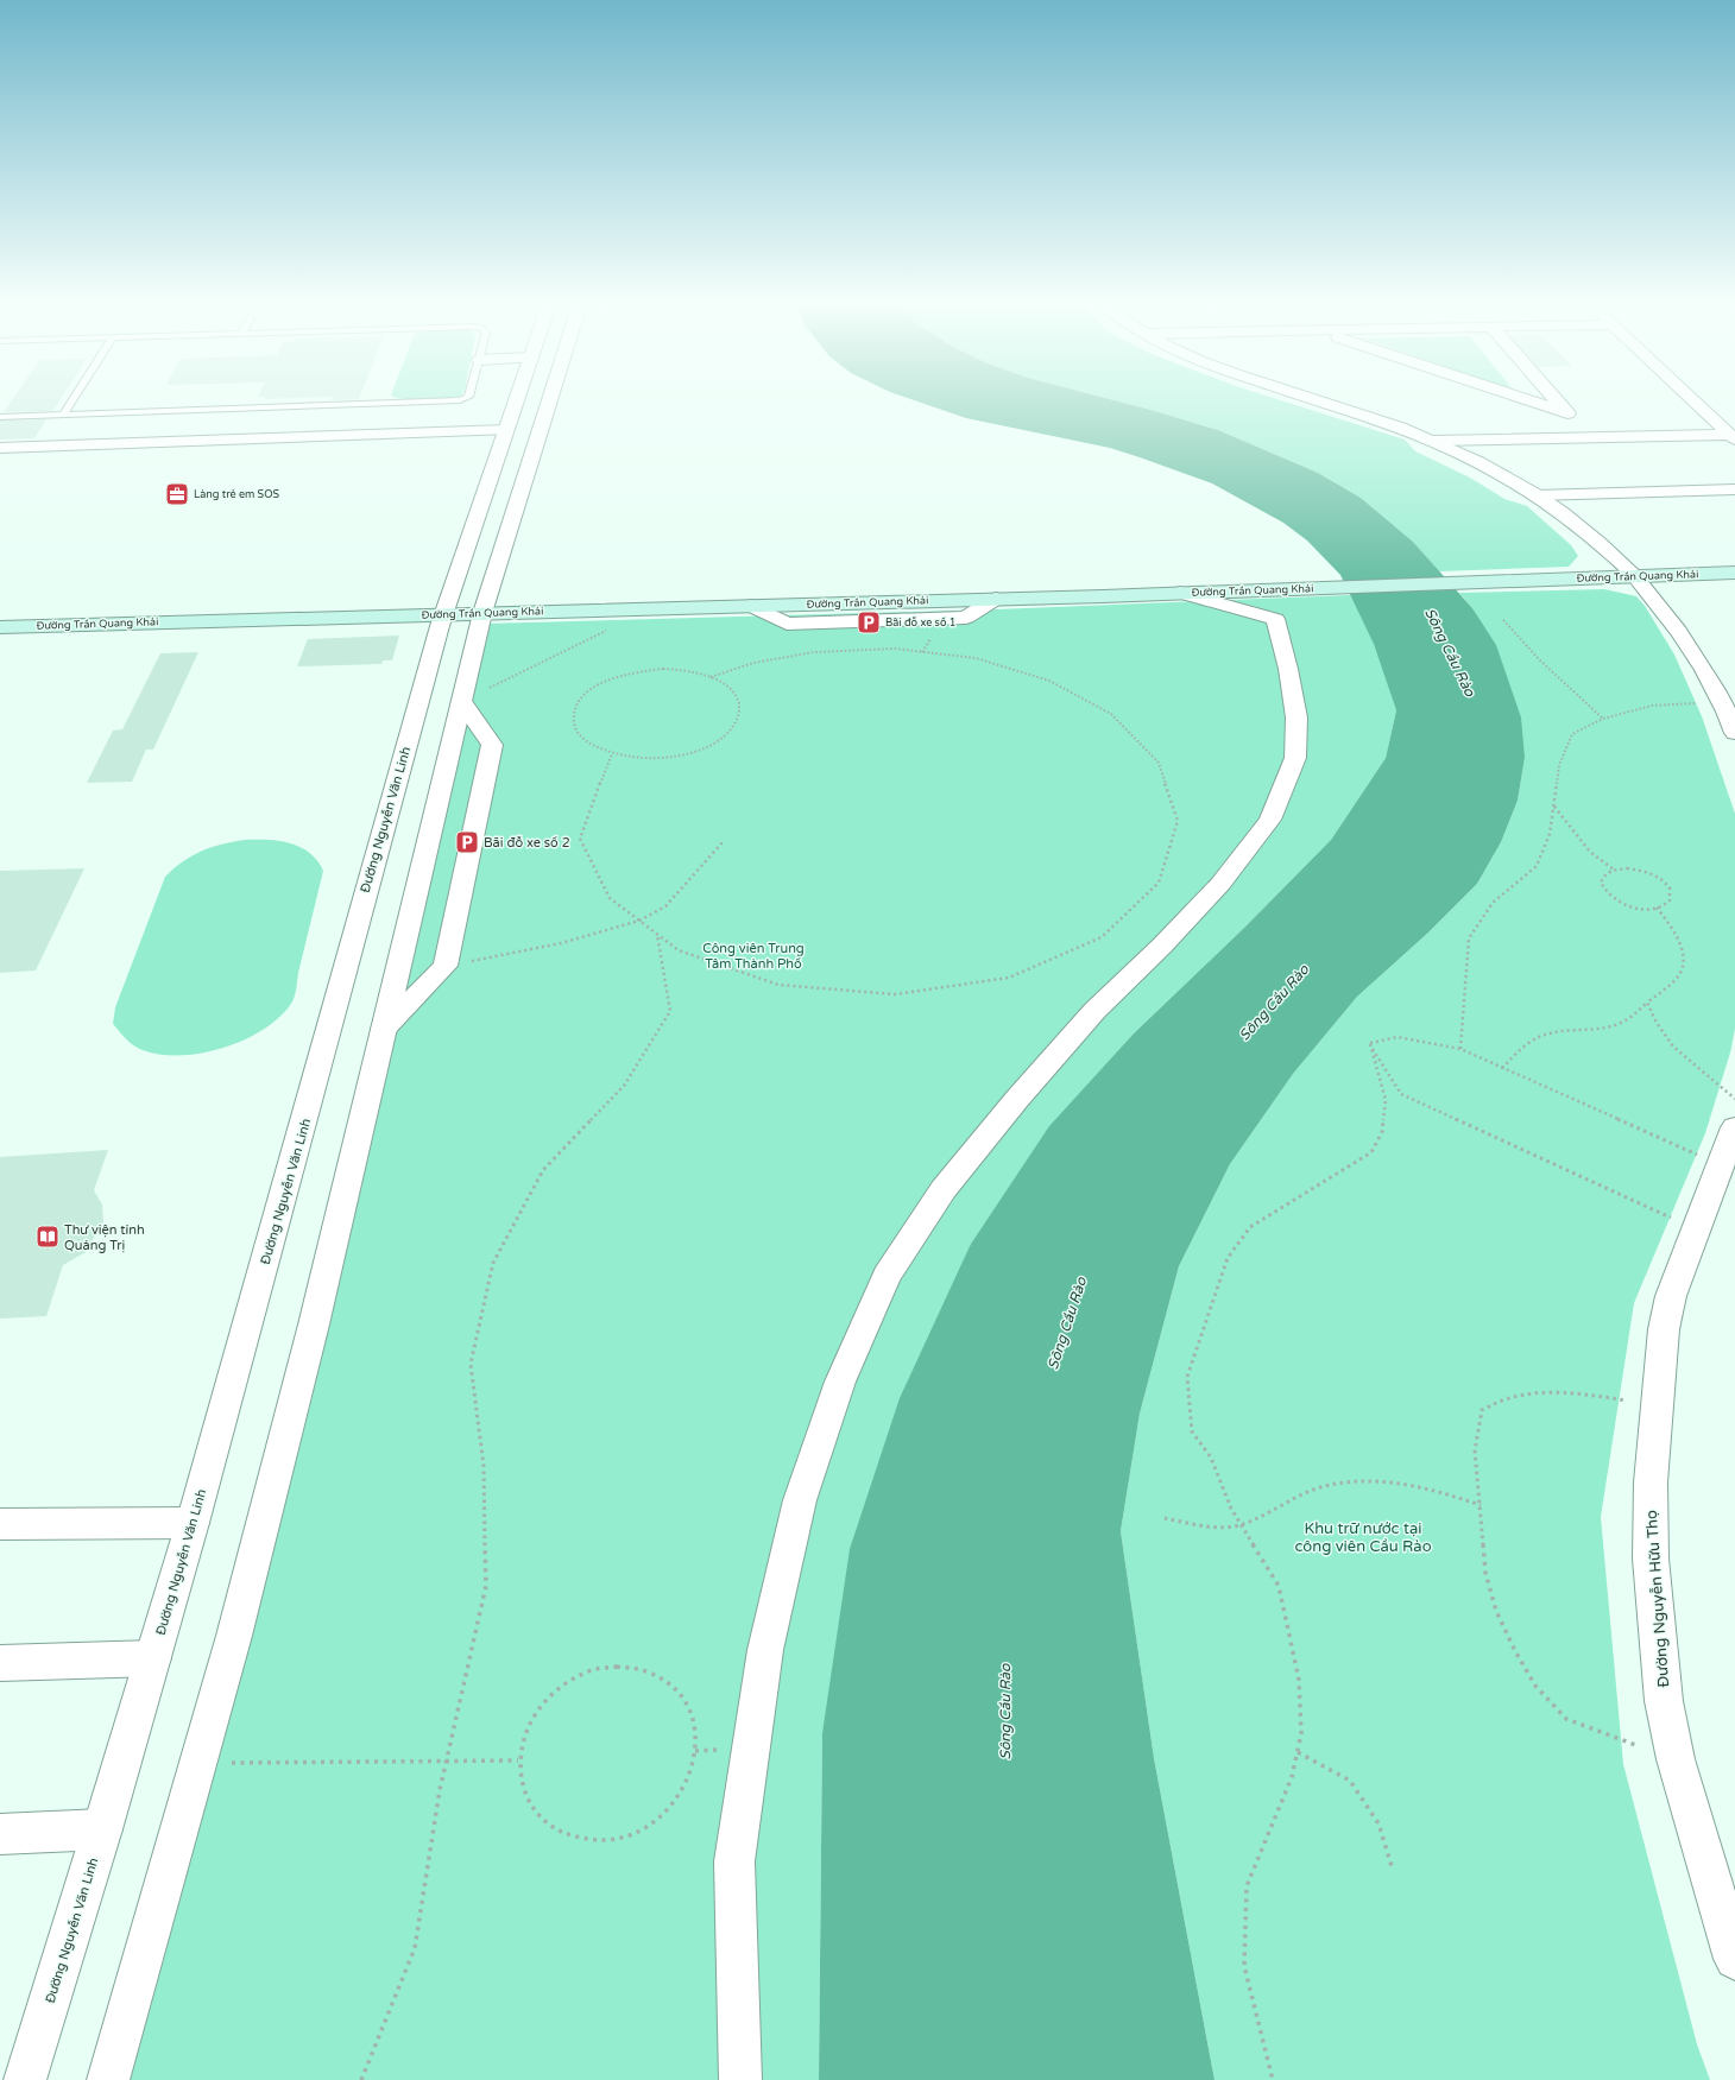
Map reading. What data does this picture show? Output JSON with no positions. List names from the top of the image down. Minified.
{"streets":{"main road":["Đường Trần Quang Khải"],"street":["Đường Nguyễn Văn Linh","Đường Nguyễn Hữu Thọ"]},"crossings":[["Đường Trần Quang Khải","Đường Nguyễn Văn Linh"]],"water":["Sông Cầu Rào"],"parks":["Công viên Trung Tâm Thành Phố","Khu trữ nước tại công viên Cầu Rào"],"places":{"office":["Làng trẻ em SOS"],"parking":["Bãi đỗ xe số 1","Bãi đỗ xe số 2"],"library":["Thư viện tỉnh Quảng Trị"]}}
